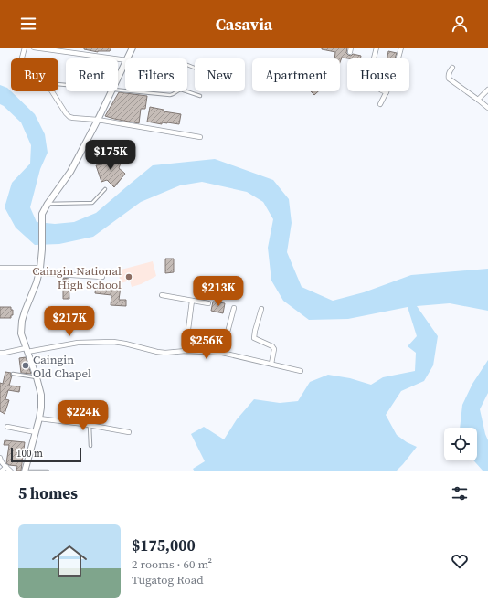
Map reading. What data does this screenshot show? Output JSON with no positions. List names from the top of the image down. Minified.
{"places":["Caingin National High School","Caingin Old Chapel"],"scale_bar":"100 m","page":{"header":"Casavia","chip":["Buy","Rent","Filters","New","Apartment","House"],"price":["$175K","$213K","$217K","$256K","$224K"],"scale":"100 m","heading":"5 homes","list":[{"name":"$175,000","note":"2 rooms · 60 m² · Tugatog Road"}]}}
